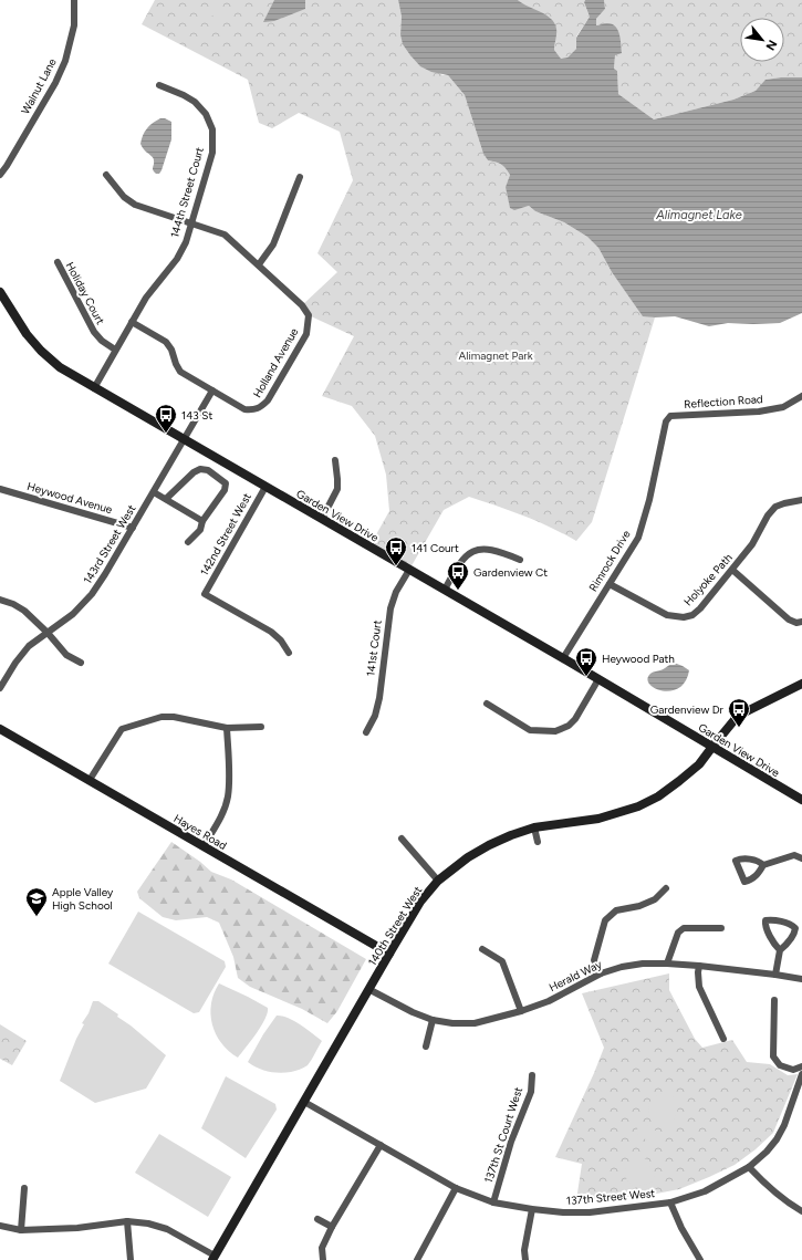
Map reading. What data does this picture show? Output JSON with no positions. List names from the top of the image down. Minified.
{"streets":{"street":["Walnut Lane","144th Street Court","Holiday Court","Holland Avenue","Reflection Road","Heywood Avenue","Garden View Drive","142nd Street West","143rd Street West","Rimrock Drive","Holyoke Path","141st Court","Hayes Road","140th Street West","Herald Way","137th St Court West","137th Street West"]},"crossings":[["144th Street Court","Holiday Court"],["144th Street Court","Holland Avenue"],["144th Street Court","Garden View Drive"],["Holland Avenue","143rd Street West"],["Reflection Road","Rimrock Drive"],["Heywood Avenue","143rd Street West"],["Garden View Drive","142nd Street West"],["Garden View Drive","143rd Street West"],["Garden View Drive","Rimrock Drive"],["Garden View Drive","141st Court"],["Garden View Drive","140th Street West"],["Rimrock Drive","Holyoke Path"],["Hayes Road","140th Street West"],["140th Street West","Herald Way"],["140th Street West","137th Street West"],["137th St Court West","137th Street West"]],"water":["Alimagnet Lake"],"parks":["Alimagnet Park"],"places":{"bus stop":["143 St","141 Court","Gardenview Ct","Heywood Path","Gardenview Dr"],"school or university":["Apple Valley High School"]},"north":"bottom right"}
